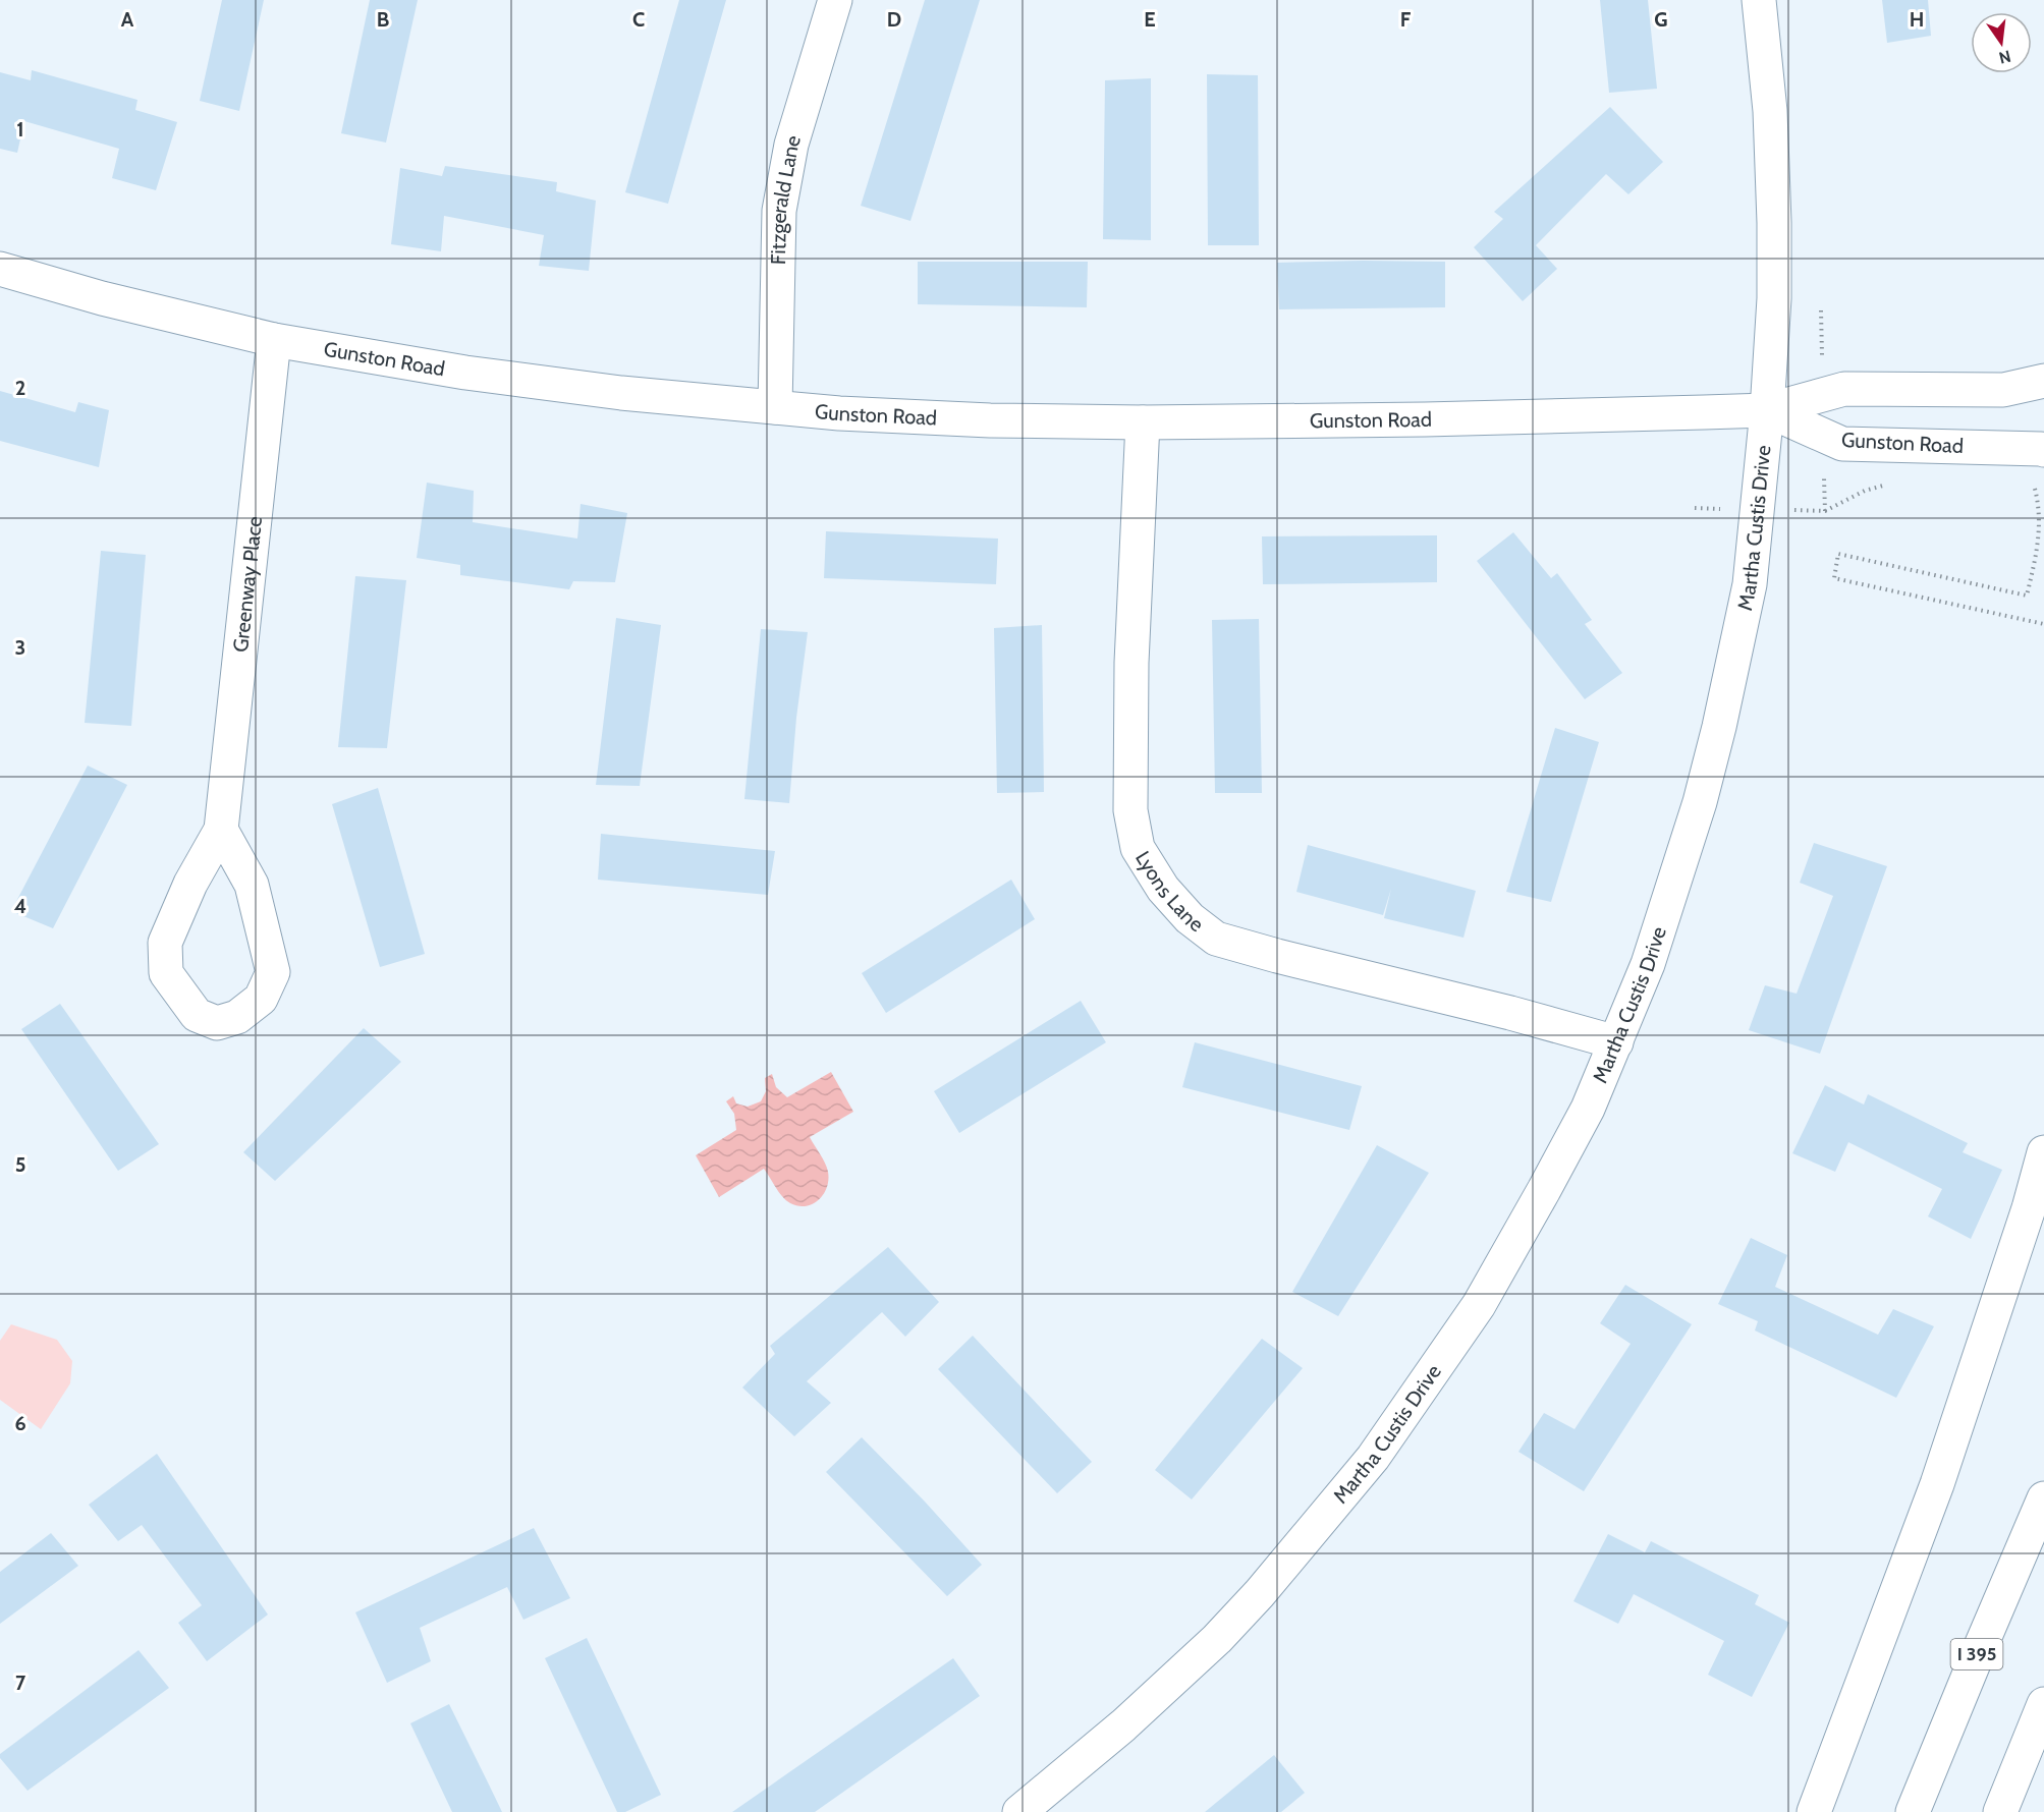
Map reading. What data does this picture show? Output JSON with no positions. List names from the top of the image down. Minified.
{"streets":{"main road":["Fitzgerald Lane","Gunston Road","Martha Custis Drive","Greenway Place","Lyons Lane","I 395"]},"crossings":[["Fitzgerald Lane","Gunston Road"],["Gunston Road","Martha Custis Drive"],["Gunston Road","Greenway Place"],["Gunston Road","Lyons Lane"],["Martha Custis Drive","Lyons Lane"]],"north":"bottom","grid":{"columns":["A","B","C","D","E","F","G","H"],"rows":["1","2","3","4","5","6","7"]}}
